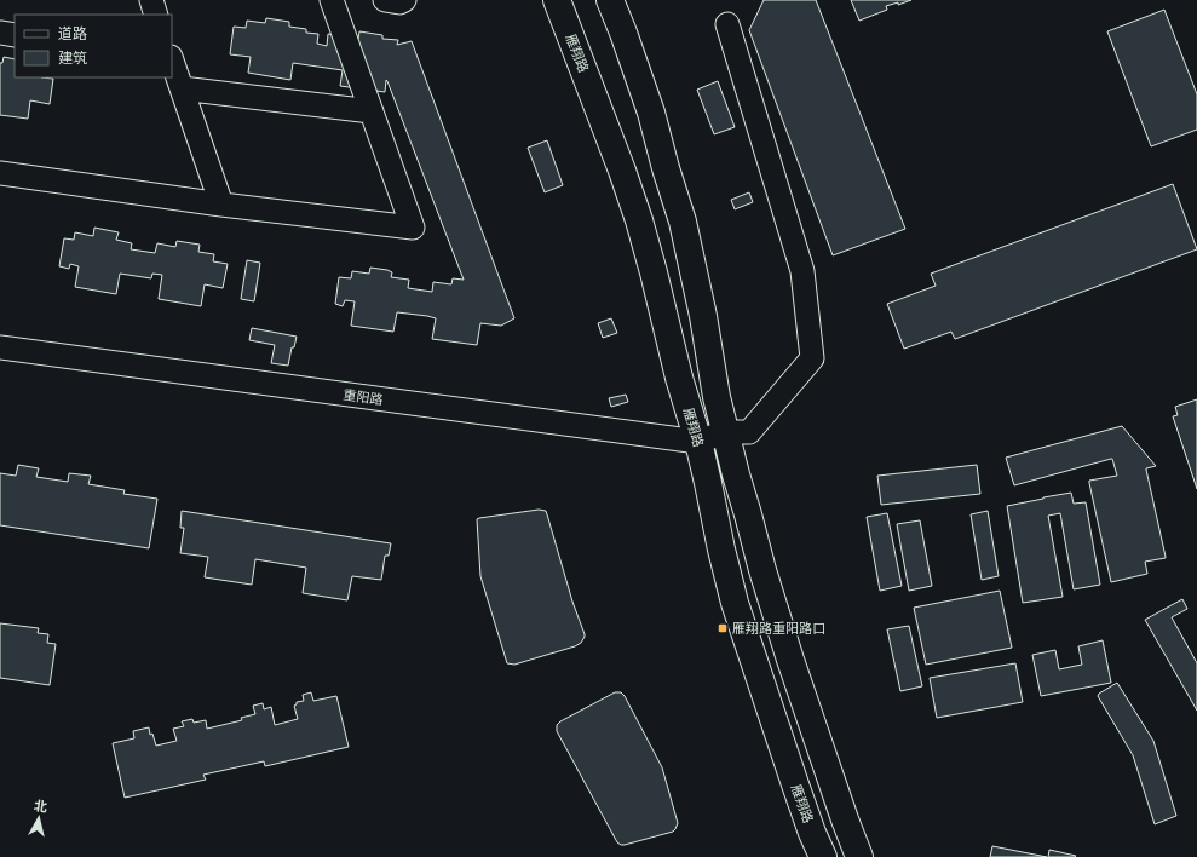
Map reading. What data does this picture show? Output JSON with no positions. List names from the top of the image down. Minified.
{"streets":{"main road":["雁翔路"],"street":["重阳路"]},"crossings":[["雁翔路","重阳路"]],"places":{"transit":["雁翔路重阳路口"]},"legend":["道路","建筑"],"north":"top"}
